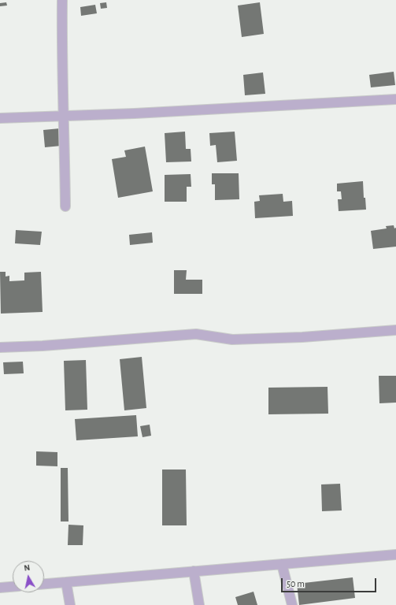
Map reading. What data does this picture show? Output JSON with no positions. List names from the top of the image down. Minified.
{"scale_bar":"50 m","north":"top"}
